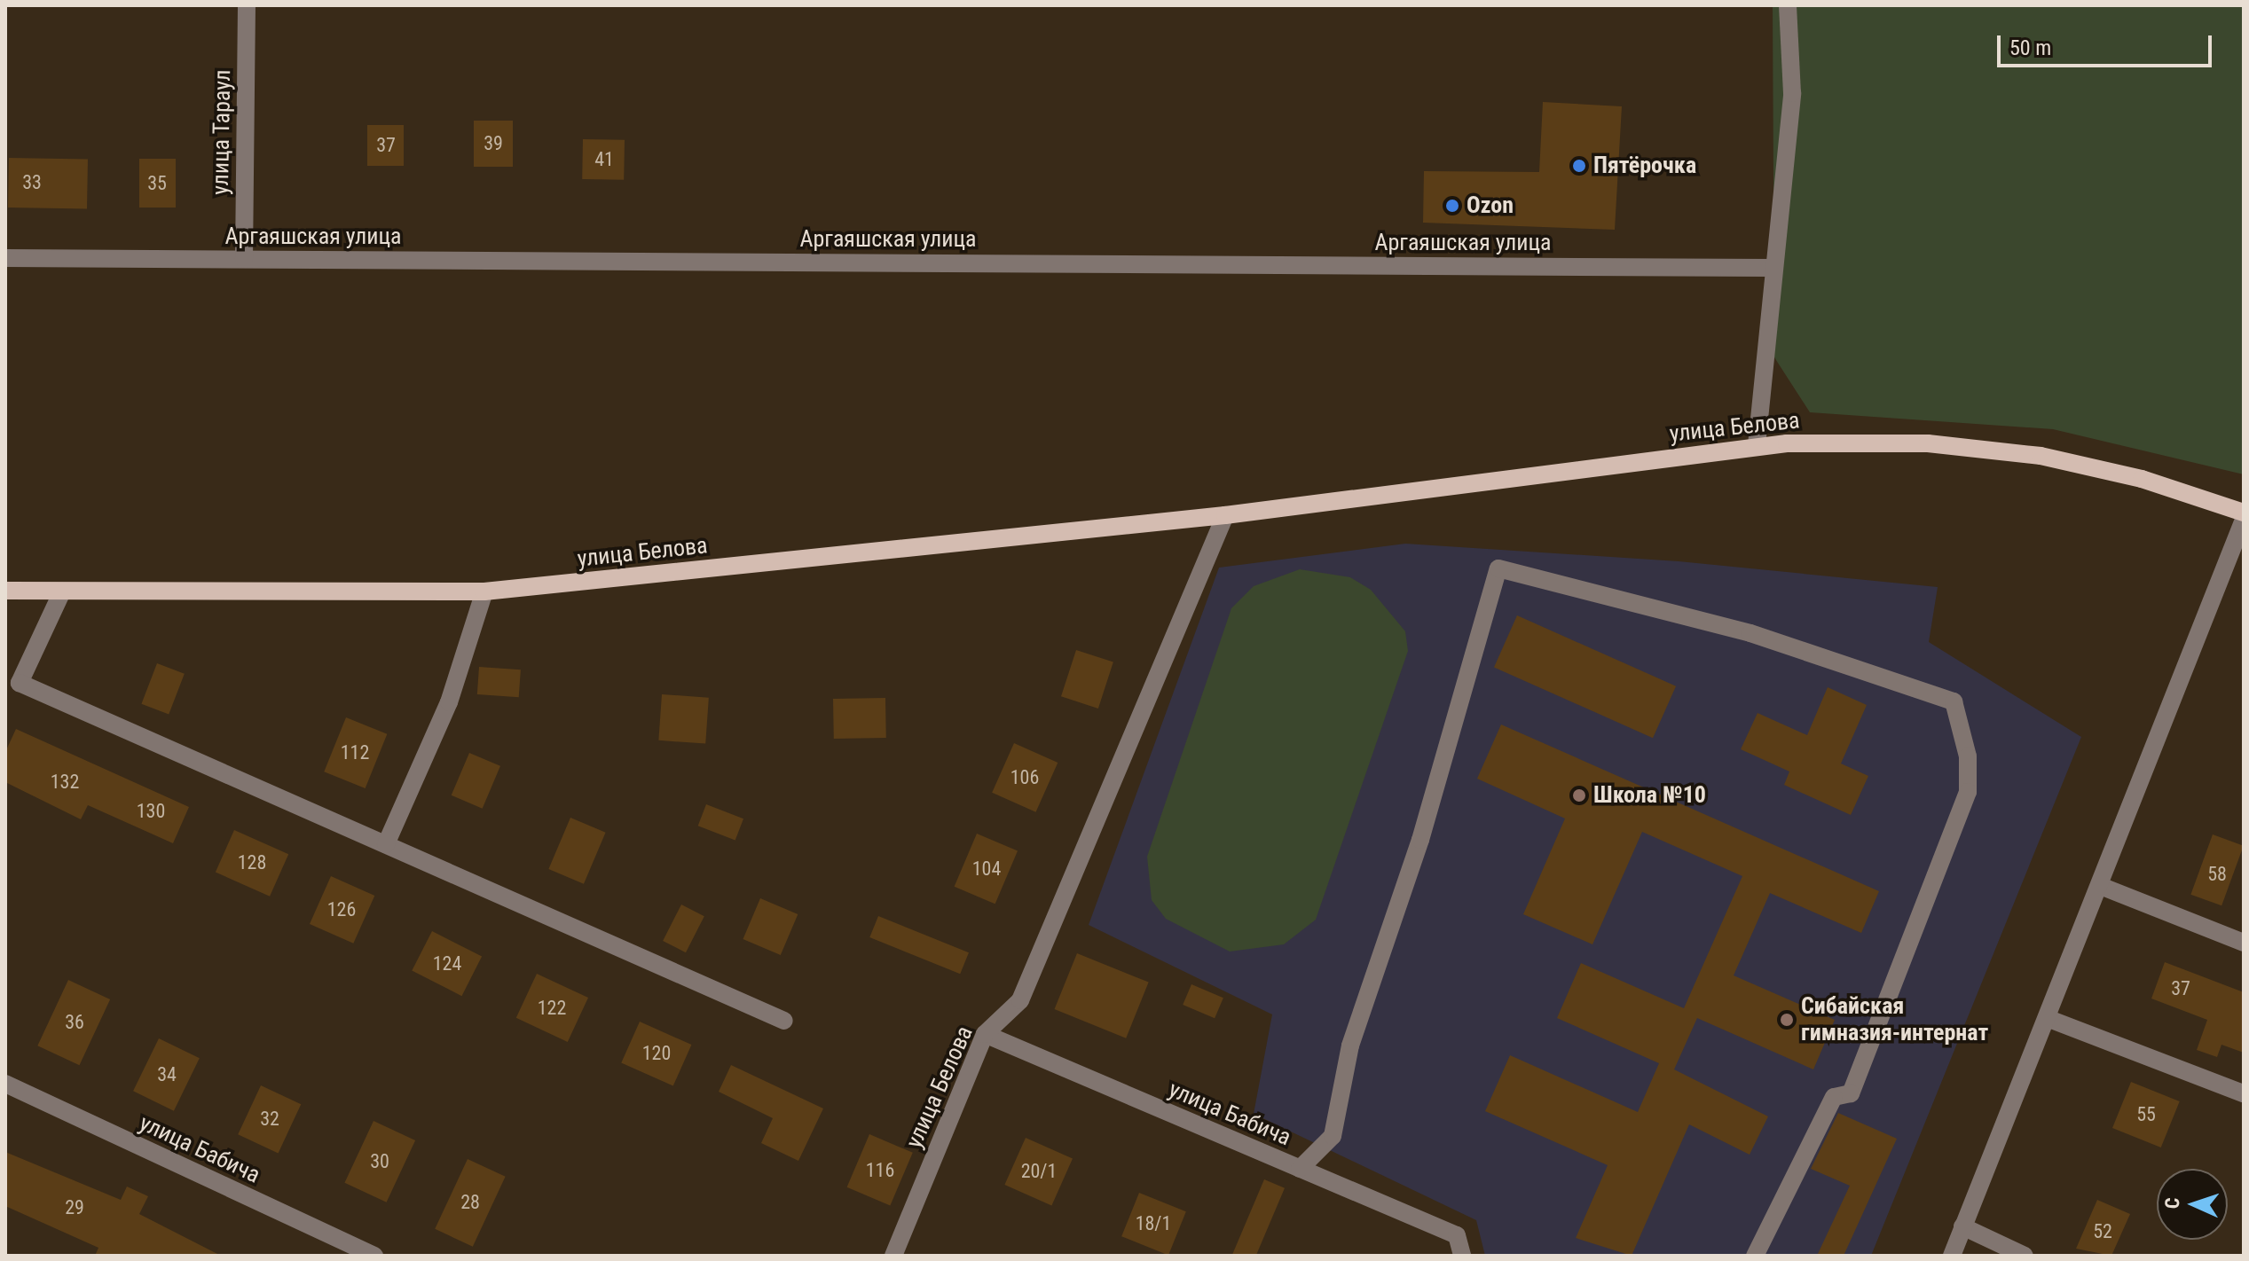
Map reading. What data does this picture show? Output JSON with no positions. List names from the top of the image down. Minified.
{"streets":{"main road":["улица Белова"],"street":["улица Тараул","Аргаяшская улица","улица Бабича"]},"crossings":[["улица Тараул","Аргаяшская улица"],["улица Белова","улица Бабича"]],"places":["Пятёрочка","Ozon","Школа №10","Сибайская гимназия-интернат"],"house_numbers":["39","37","41","33","35","112","106","132","130","128","104","58","126","124","37","122","36","120","34","55","32","30","116","20/1","28","29","18/1","52"],"scale_bar":"50 m","north":"left"}
